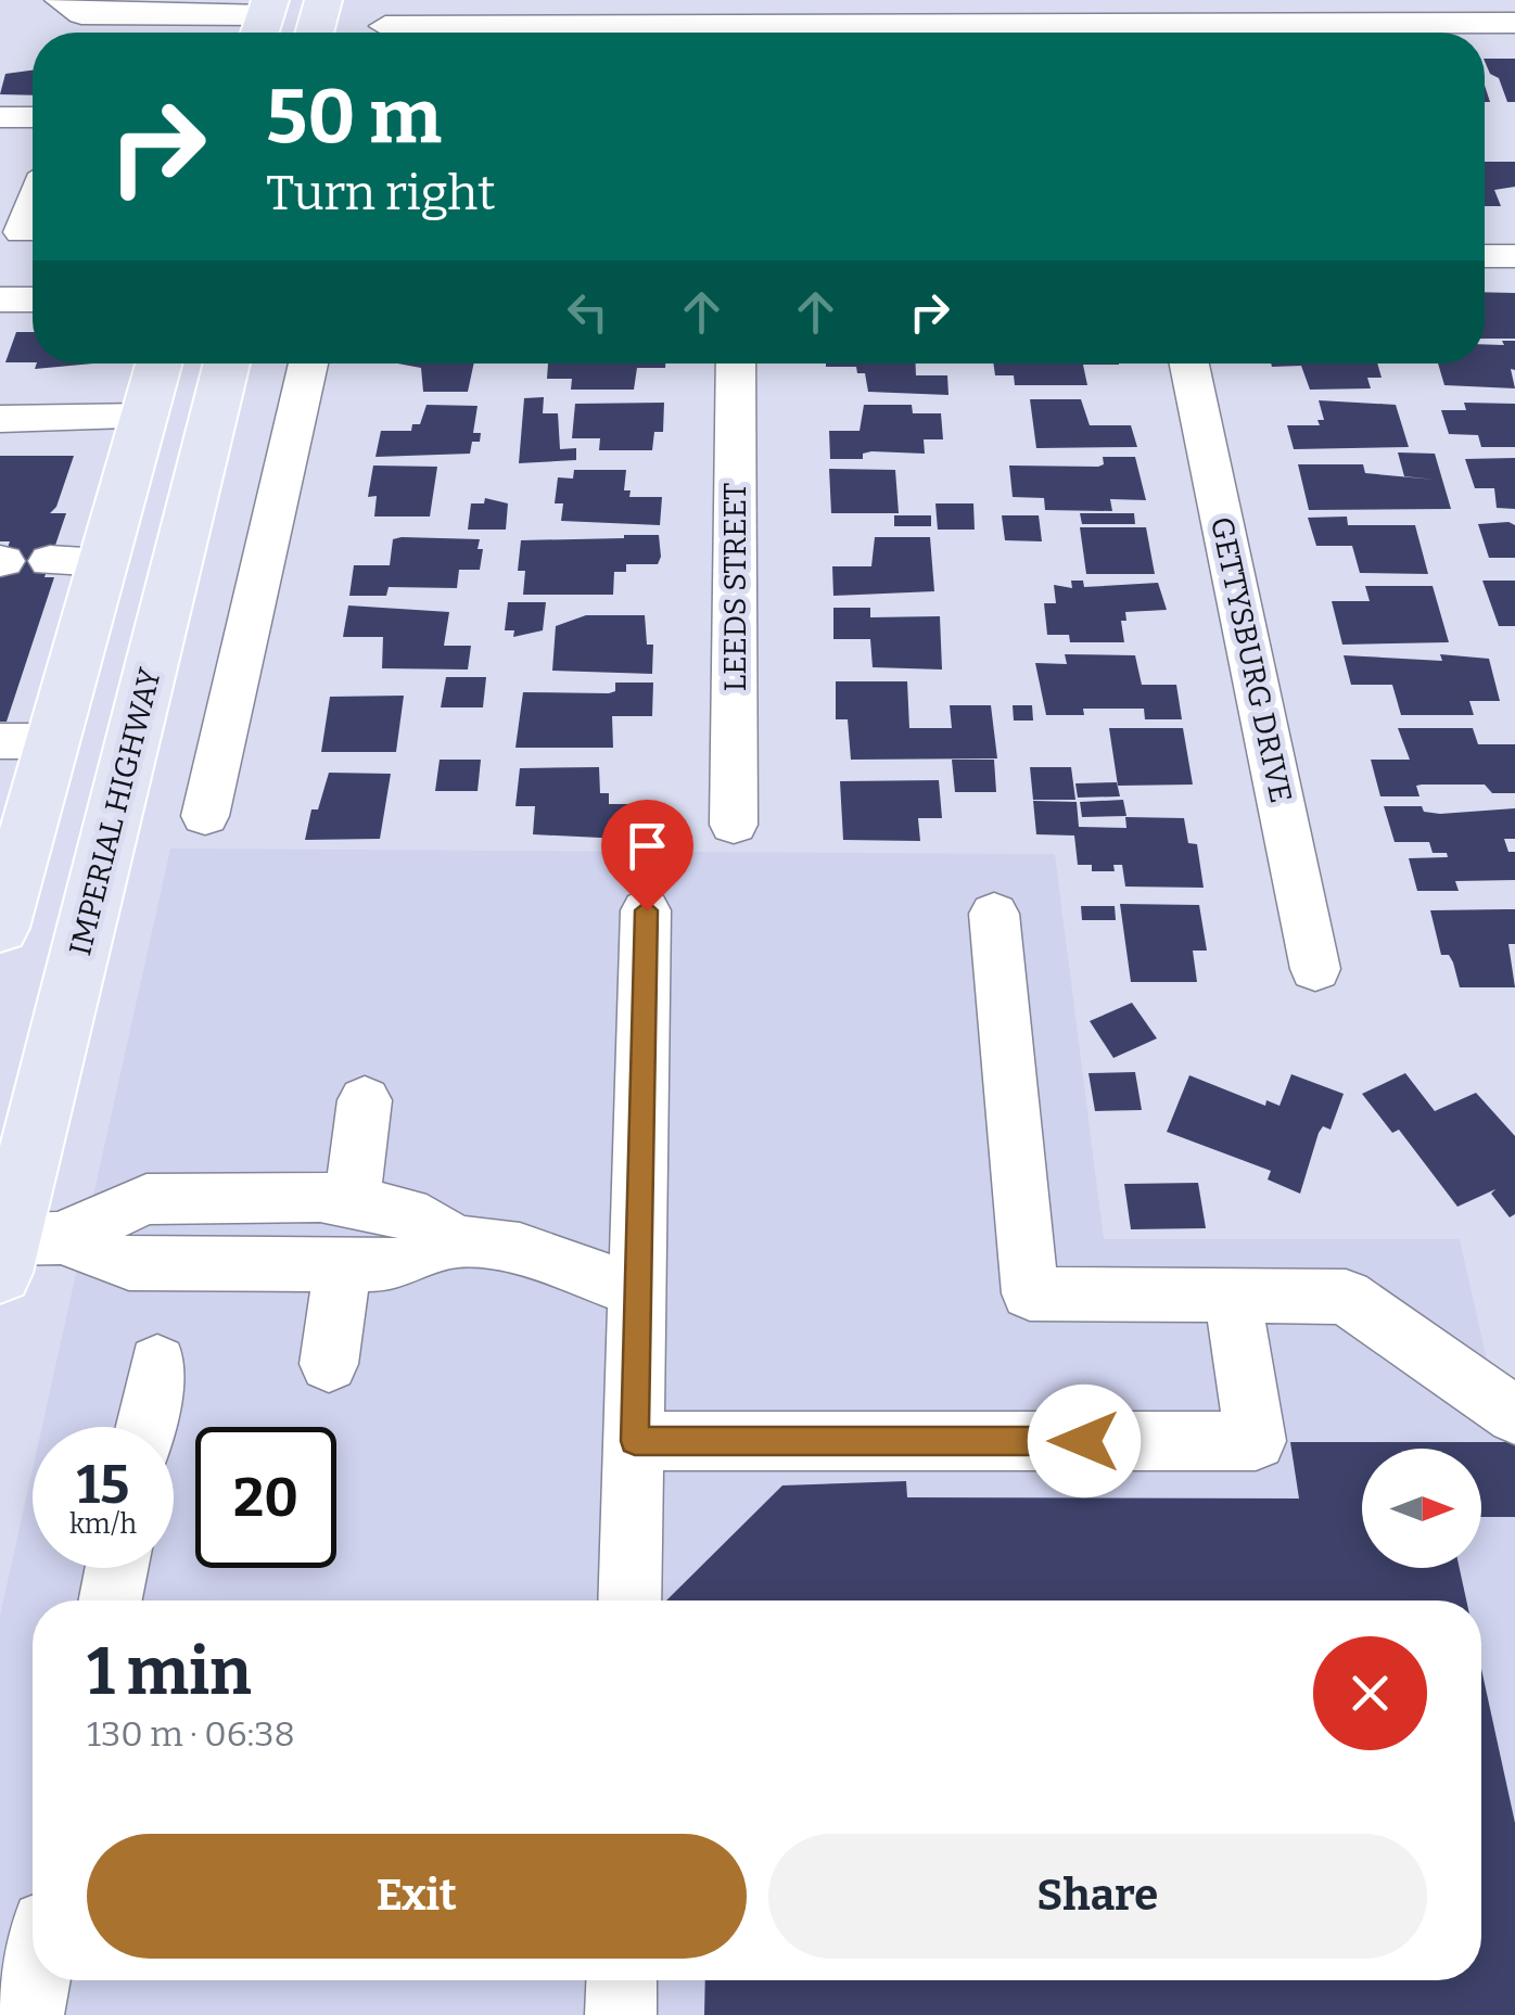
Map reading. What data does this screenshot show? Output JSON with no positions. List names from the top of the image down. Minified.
{"streets":{"main road":["IMPERIAL HIGHWAY"],"street":["LEEDS STREET","GETTYSBURG DRIVE"]},"north":"right","page":{"turn":["50 m","Turn right"],"speed":"15 km/h","limit":"20","heading":["1 min","130 m · 06:38"],"buttons":["Exit","Share"]}}
